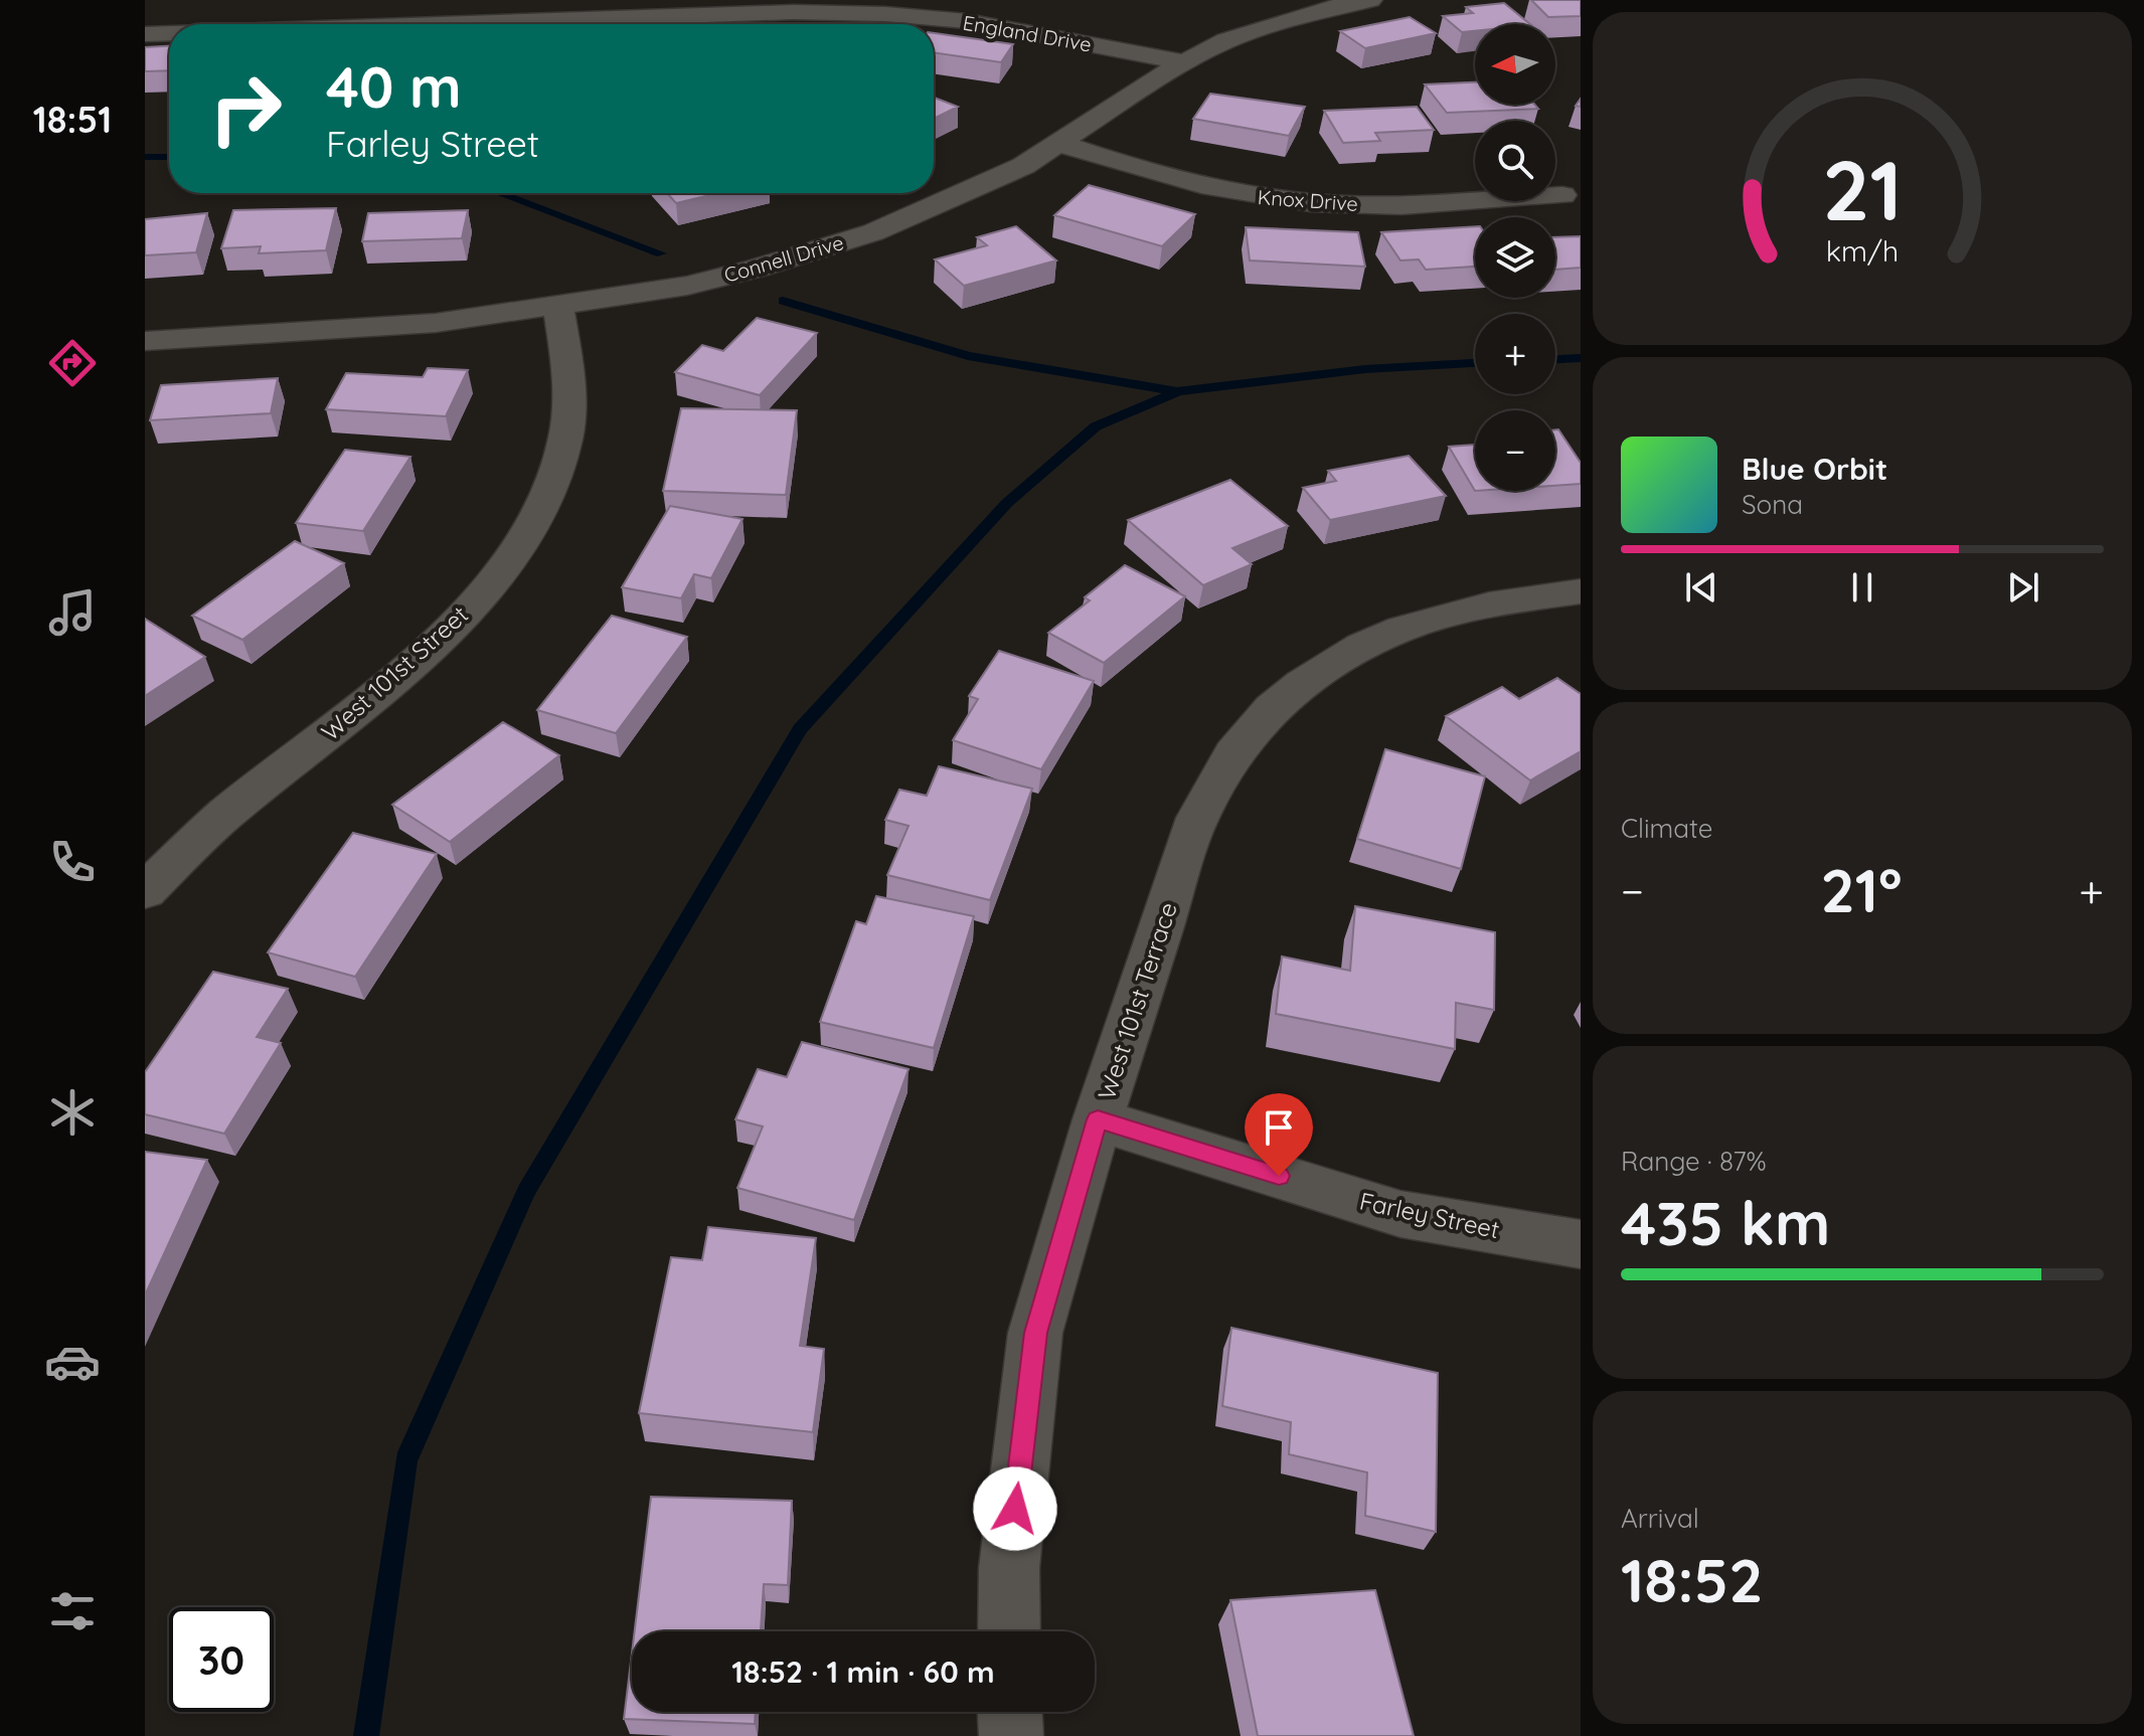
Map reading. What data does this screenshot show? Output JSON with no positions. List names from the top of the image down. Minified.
{"streets":{"street":["England Drive","Knox Drive","Connell Drive","West 101st Street","West 101st Terrace","Farley Street"]},"crossings":[["England Drive","Connell Drive"],["Knox Drive","Connell Drive"],["Connell Drive","West 101st Street"],["West 101st Terrace","Farley Street"]],"north":"left","page":{"tabs":"18:51","map_buttons":["+","−"],"turn":["40 m","Farley Street"],"song":["Blue Orbit","Sona"],"tile":["Climate",["Range · 87%","435 km"],["Arrival","18:52"]],"heat":["−","21°","+"],"limit":"30","trip":"18:52 · 1 min · 60 m","gauge":["21","km/h"]}}
